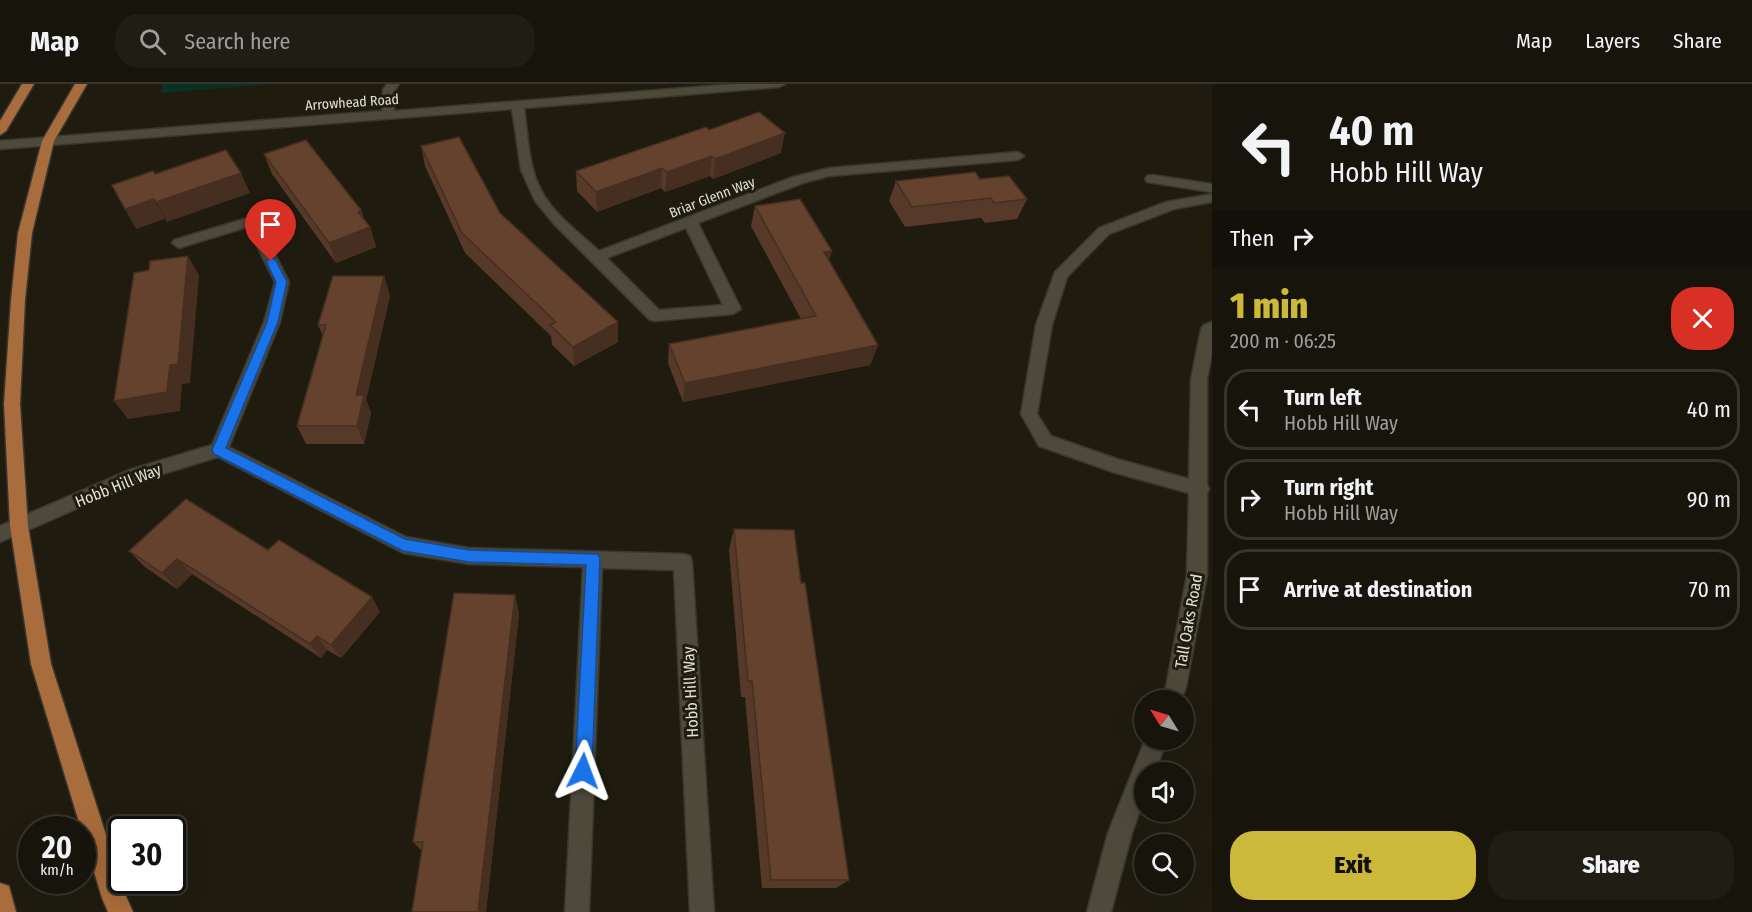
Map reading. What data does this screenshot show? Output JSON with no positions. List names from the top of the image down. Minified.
{"streets":{"street":["Arrowhead Road","Briar Glenn Way","Hobb Hill Way","Tall Oaks Road"]},"north":"top left","page":{"header":"Map","search":"Search here","nav":["Map","Layers","Share"],"turn":["40 m","Hobb Hill Way"],"then":"Then","heading":["1 min","200 m · 06:25"],"list":[{"name":"Turn left","note":"Hobb Hill Way","value":"40 m"},{"name":"Turn right","note":"Hobb Hill Way","value":"90 m"},{"name":"Arrive at destination","value":"70 m"}],"speed":"20 km/h","limit":"30","buttons":["Exit","Share"]}}
